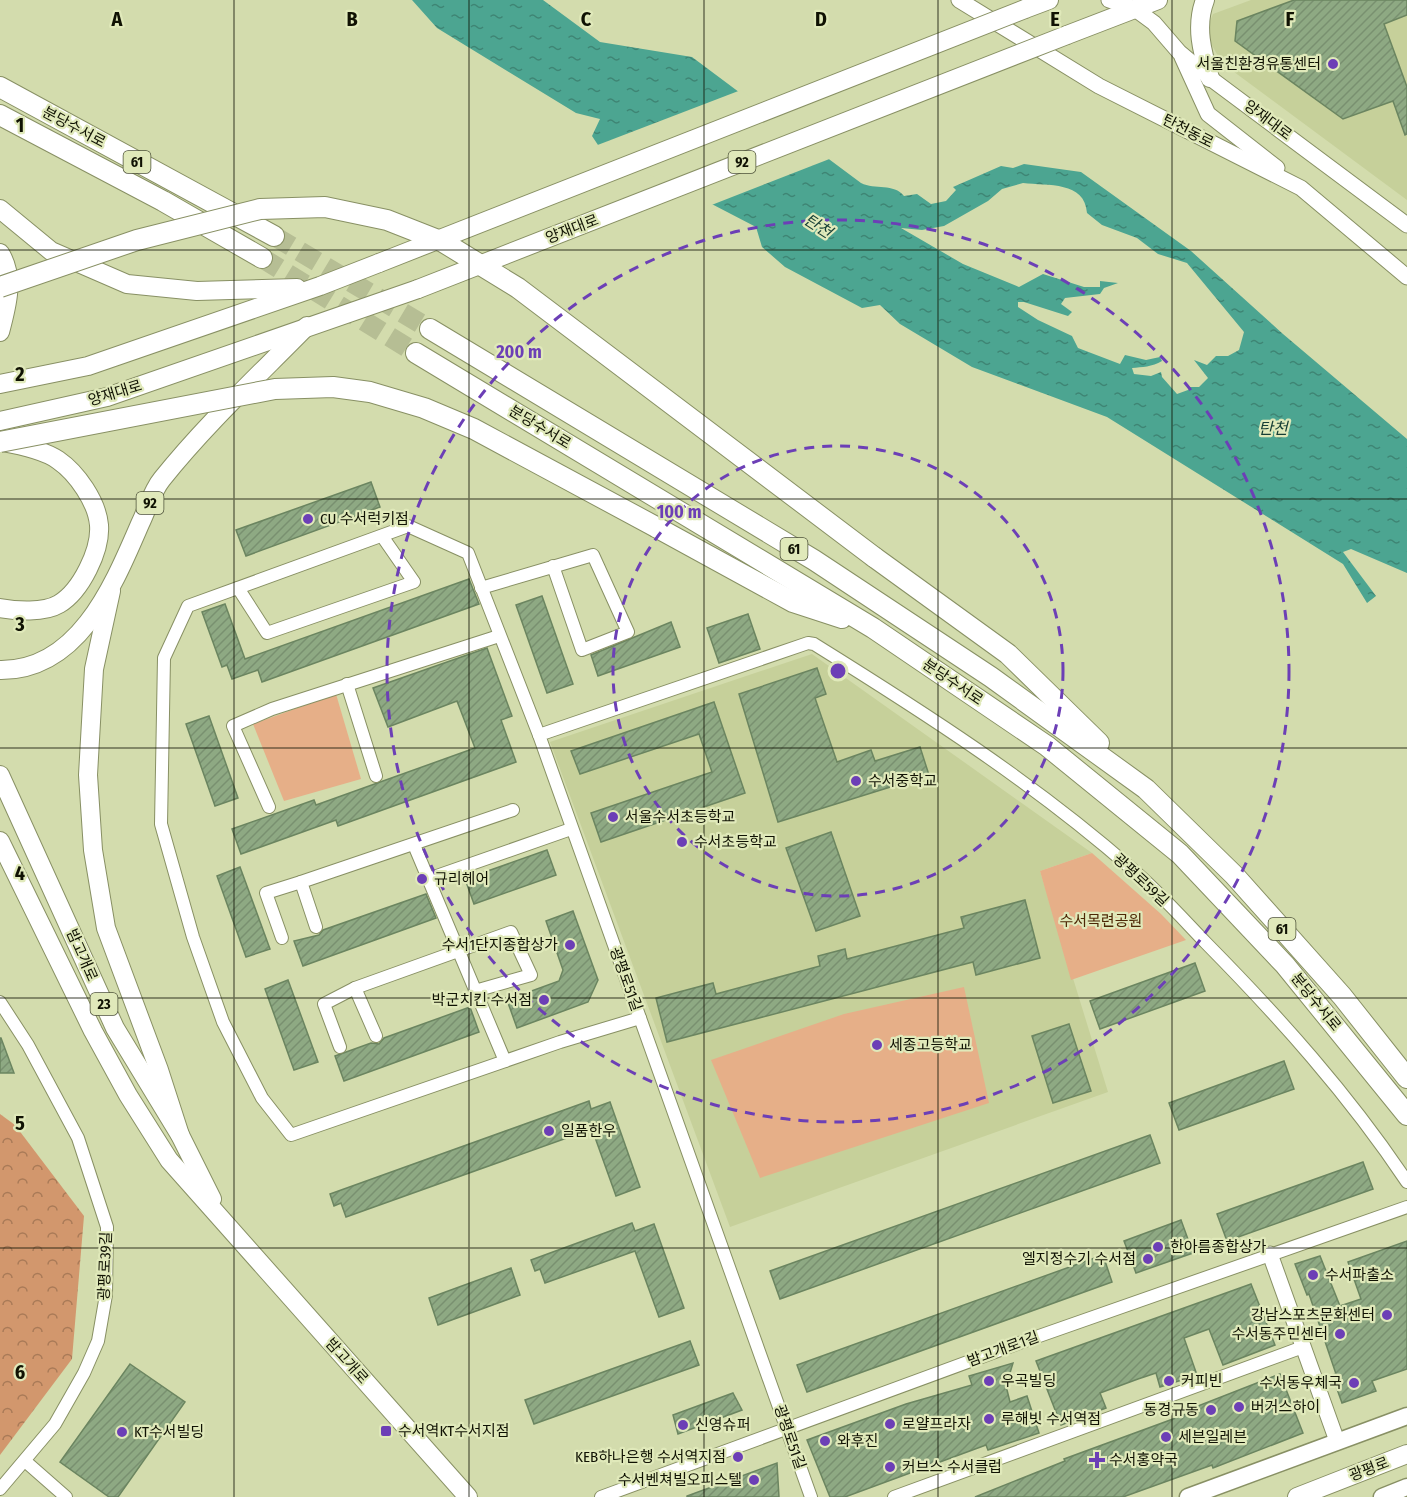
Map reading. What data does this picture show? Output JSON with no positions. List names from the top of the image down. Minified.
{"streets":{"highway":["분당수서로","61"],"main road":["양재대로","92","밤고개로","23","광평로"],"street":["탄천동로","광평로59길","광평로51길","광평로39길","밤고개로1길"]},"crossings":[["양재대로","92"],["광평로59길","광평로51길"],["밤고개로","23"],["광평로51길","밤고개로1길"]],"water":["탄천"],"parks":["수서목련공원"],"places":{"other":["서울친환경유통센터","CU 수서럭키점","수서중학교","서울수서초등학교","수서초등학교","규리헤어","수서1단지종합상가","박군치킨 수서점","세종고등학교","일품한우","한아름종합상가","엘지정수기 수서점","수서파출소","강남스포츠문화센터","수서동주민센터","우곡빌딩","커피빈","수서동우체국","버거스하이","동경규동","루해빗 수서역점","로얄프라자","신영슈퍼","KT수서빌딩","세븐일레븐","와후진","KEB하나은행 수서역지점","커브스 수서클럽","수서벤쳐빌오피스텔"],"transit":["수서역KT수서지점"],"health":["수서홍약국"]},"grid":{"columns":["A","B","C","D","E","F"],"rows":["1","2","3","4","5","6"]},"rings":["200 m","100 m"]}
